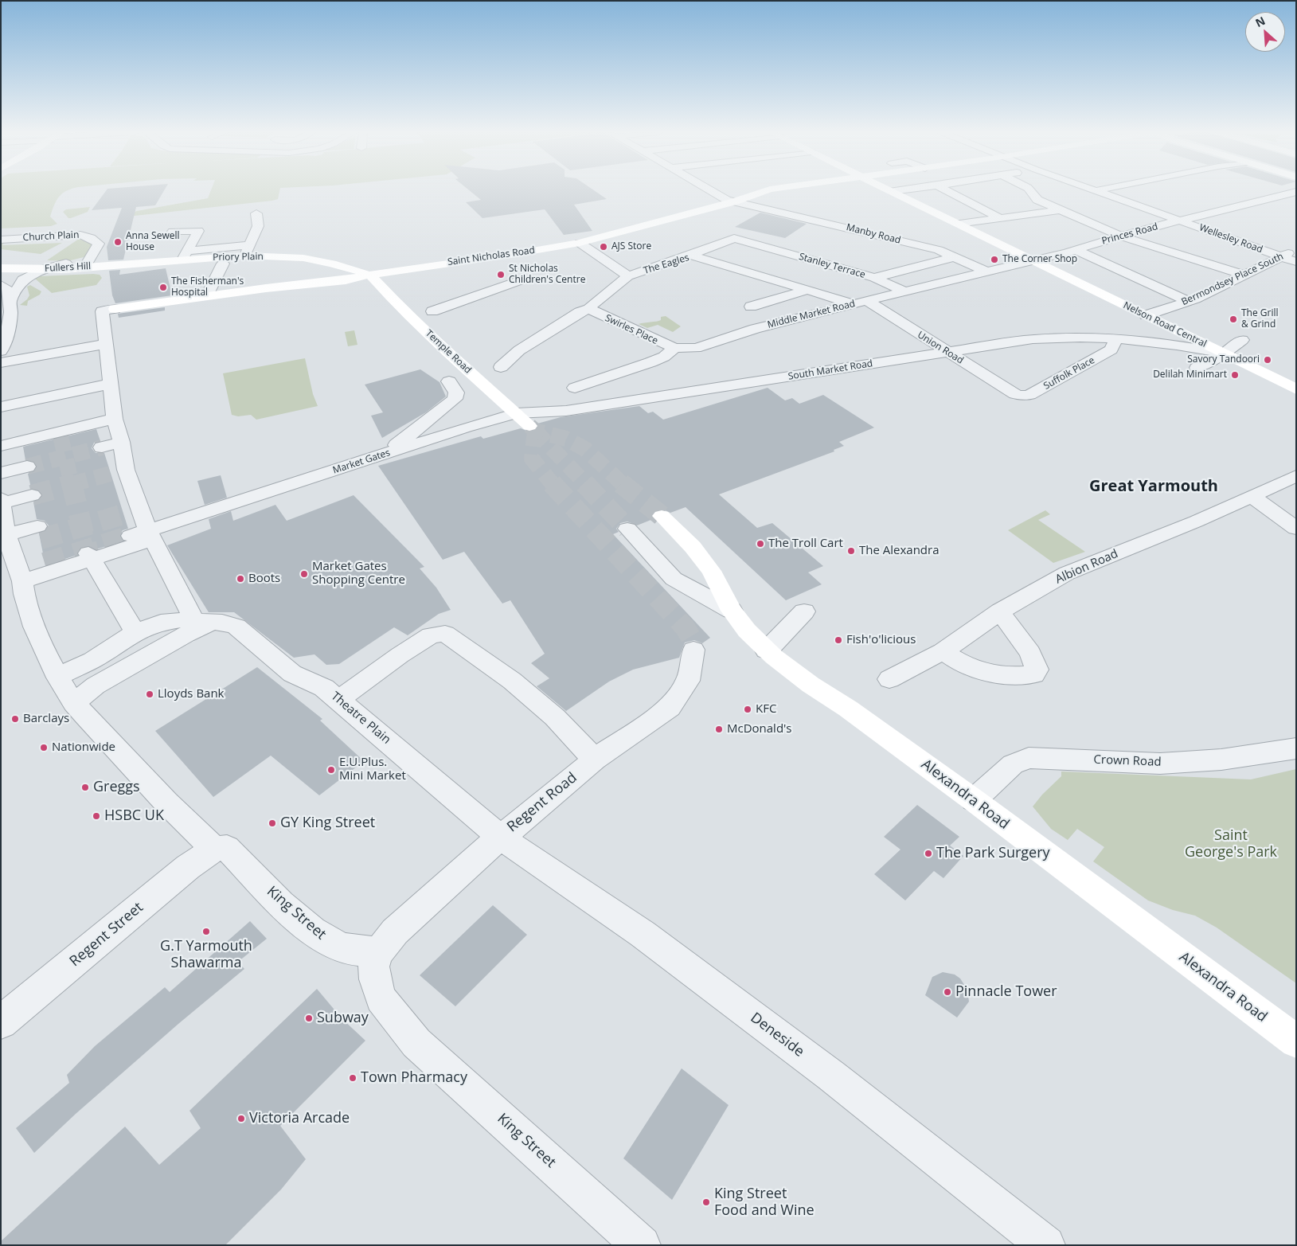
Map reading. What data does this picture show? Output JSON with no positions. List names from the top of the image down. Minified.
{"streets":{"street":["Manby Road","Princes Road","Church Plain","Wellesley Road","Saint Nicholas Road","Priory Plain","The Eagles","Stanley Terrace","Fullers Hill","Bermondsey Place South","Middle Market Road","Nelson Road Central","Swirles Place","Union Road","Temple Road","South Market Road","Suffolk Place","Market Gates","Albion Road","Theatre Plain","Crown Road","Alexandra Road","Regent Road","King Street","Regent Street","Deneside"]},"crossings":[["Manby Road","Saint Nicholas Road"],["Manby Road","Stanley Terrace"],["Manby Road","Middle Market Road"],["Princes Road","Wellesley Road"],["Princes Road","Middle Market Road"],["Princes Road","Nelson Road Central"],["Church Plain","Fullers Hill"],["Wellesley Road","Bermondsey Place South"],["Saint Nicholas Road","Priory Plain"],["Saint Nicholas Road","Temple Road"],["Priory Plain","Fullers Hill"],["Priory Plain","Temple Road"],["The Eagles","Stanley Terrace"],["The Eagles","Middle Market Road"],["The Eagles","Swirles Place"],["The Eagles","Union Road"],["Stanley Terrace","Middle Market Road"],["Bermondsey Place South","Nelson Road Central"],["Middle Market Road","Nelson Road Central"],["Middle Market Road","Swirles Place"],["Middle Market Road","Union Road"],["Nelson Road Central","South Market Road"],["Union Road","South Market Road"],["Union Road","Suffolk Place"],["Temple Road","South Market Road"],["Temple Road","Market Gates"],["South Market Road","Suffolk Place"],["South Market Road","Market Gates"],["Market Gates","King Street"],["Theatre Plain","Regent Road"],["Theatre Plain","King Street"],["Theatre Plain","Deneside"],["Crown Road","Alexandra Road"],["Regent Road","King Street"],["Regent Road","Deneside"],["King Street","Regent Street"]],"districts":["Great Yarmouth"],"parks":["Saint George's Park"],"places":["Anna Sewell House","AJS Store","The Corner Shop","St Nicholas Children's Centre","The Fisherman's Hospital","The Grill & Grind","Savory Tandoori","Delilah Minimart","The Troll Cart","The Alexandra","Market Gates Shopping Centre","Boots","Fish'o'licious","Lloyds Bank","KFC","Barclays","McDonald's","Nationwide","E.U.Plus. Mini Market","Greggs","HSBC UK","GY King Street","The Park Surgery","G.T Yarmouth Shawarma","Pinnacle Tower","Subway","Town Pharmacy","Victoria Arcade","King Street Food and Wine"],"north":"top left"}
